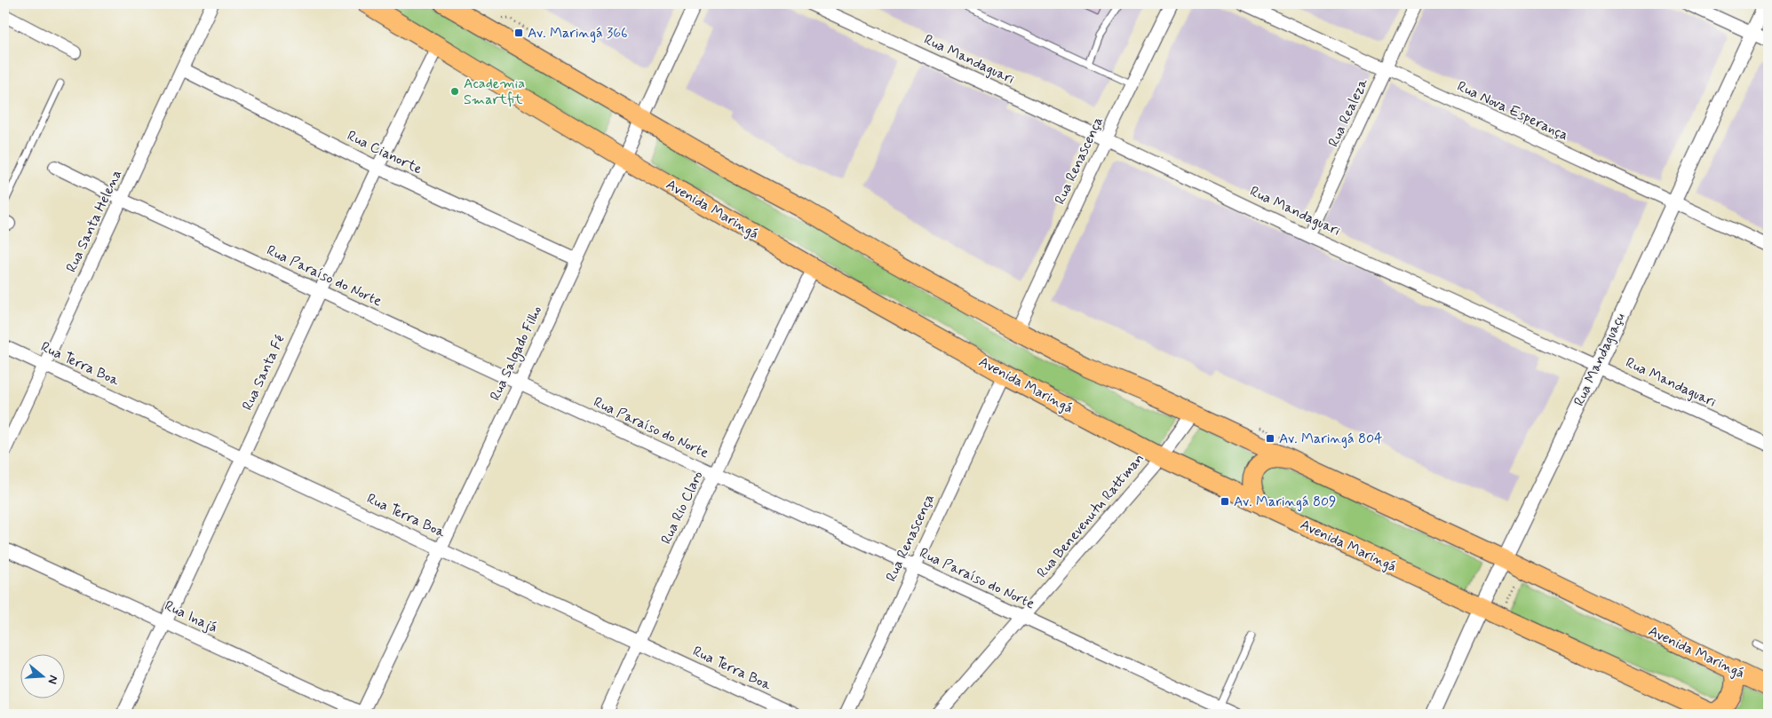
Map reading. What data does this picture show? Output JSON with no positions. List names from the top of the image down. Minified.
{"streets":{"main road":["Avenida Maringá"],"street":["Rua Mandaguari","Rua Nova Esperança","Rua Realeza","Rua Cianorte","Rua Renascença","Rua Santa Helena","Rua Paraíso do Norte","Rua Salgado Filho","Rua Mandaguaçu","Rua Terra Boa","Rua Santa Fé","Rua Rio Claro","Rua Benevenutu Rattman","Rua Inajá"]},"crossings":[["Rua Mandaguari","Rua Realeza"],["Rua Mandaguari","Rua Renascença"],["Rua Mandaguari","Rua Mandaguaçu"],["Rua Nova Esperança","Rua Realeza"],["Rua Nova Esperança","Rua Mandaguaçu"],["Rua Cianorte","Rua Santa Helena"],["Rua Cianorte","Rua Salgado Filho"],["Rua Cianorte","Rua Santa Fé"],["Rua Renascença","Avenida Maringá"],["Rua Renascença","Rua Paraíso do Norte"],["Avenida Maringá","Rua Salgado Filho"],["Avenida Maringá","Rua Mandaguaçu"],["Avenida Maringá","Rua Santa Fé"],["Avenida Maringá","Rua Rio Claro"],["Avenida Maringá","Rua Benevenutu Rattman"],["Rua Santa Helena","Rua Paraíso do Norte"],["Rua Santa Helena","Rua Terra Boa"],["Rua Paraíso do Norte","Rua Salgado Filho"],["Rua Paraíso do Norte","Rua Santa Fé"],["Rua Paraíso do Norte","Rua Rio Claro"],["Rua Paraíso do Norte","Rua Benevenutu Rattman"],["Rua Salgado Filho","Rua Terra Boa"],["Rua Salgado Filho","Rua Inajá"],["Rua Terra Boa","Rua Santa Fé"],["Rua Terra Boa","Rua Rio Claro"],["Rua Santa Fé","Rua Inajá"]],"places":{"transit":["Av. Maringá 366","Av. Maringá 804","Av. Maringá 809"],"other":["Academia Smartfit"]},"north":"right"}
